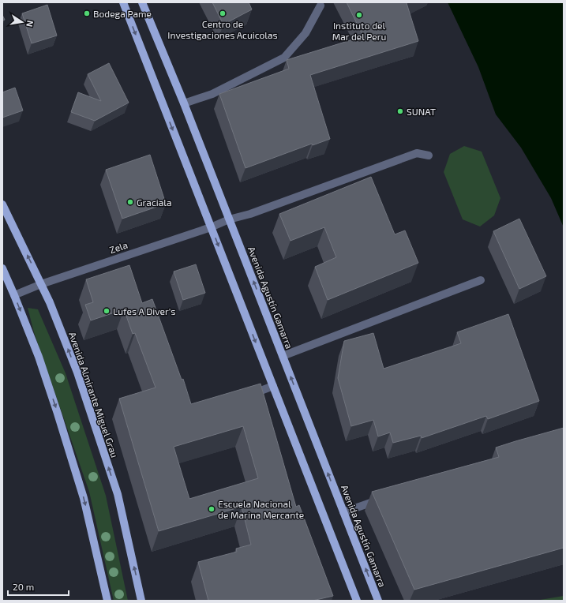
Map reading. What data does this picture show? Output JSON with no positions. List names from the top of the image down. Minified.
{"streets":{"main road":["Avenida Agustín Gamarra","Avenida Almirante Miguel Grau"],"street":["Zela"]},"crossings":[["Zela","Avenida Agustín Gamarra"],["Zela","Avenida Almirante Miguel Grau"]],"places":["Bodega Pame","Centro de Investigaciones Acuicolas","Instituto del Mar del Peru","SUNAT","Graciala","Lufes A Diver's","Escuela Nacional de Marina Mercante"],"scale_bar":"20 m","north":"right"}
